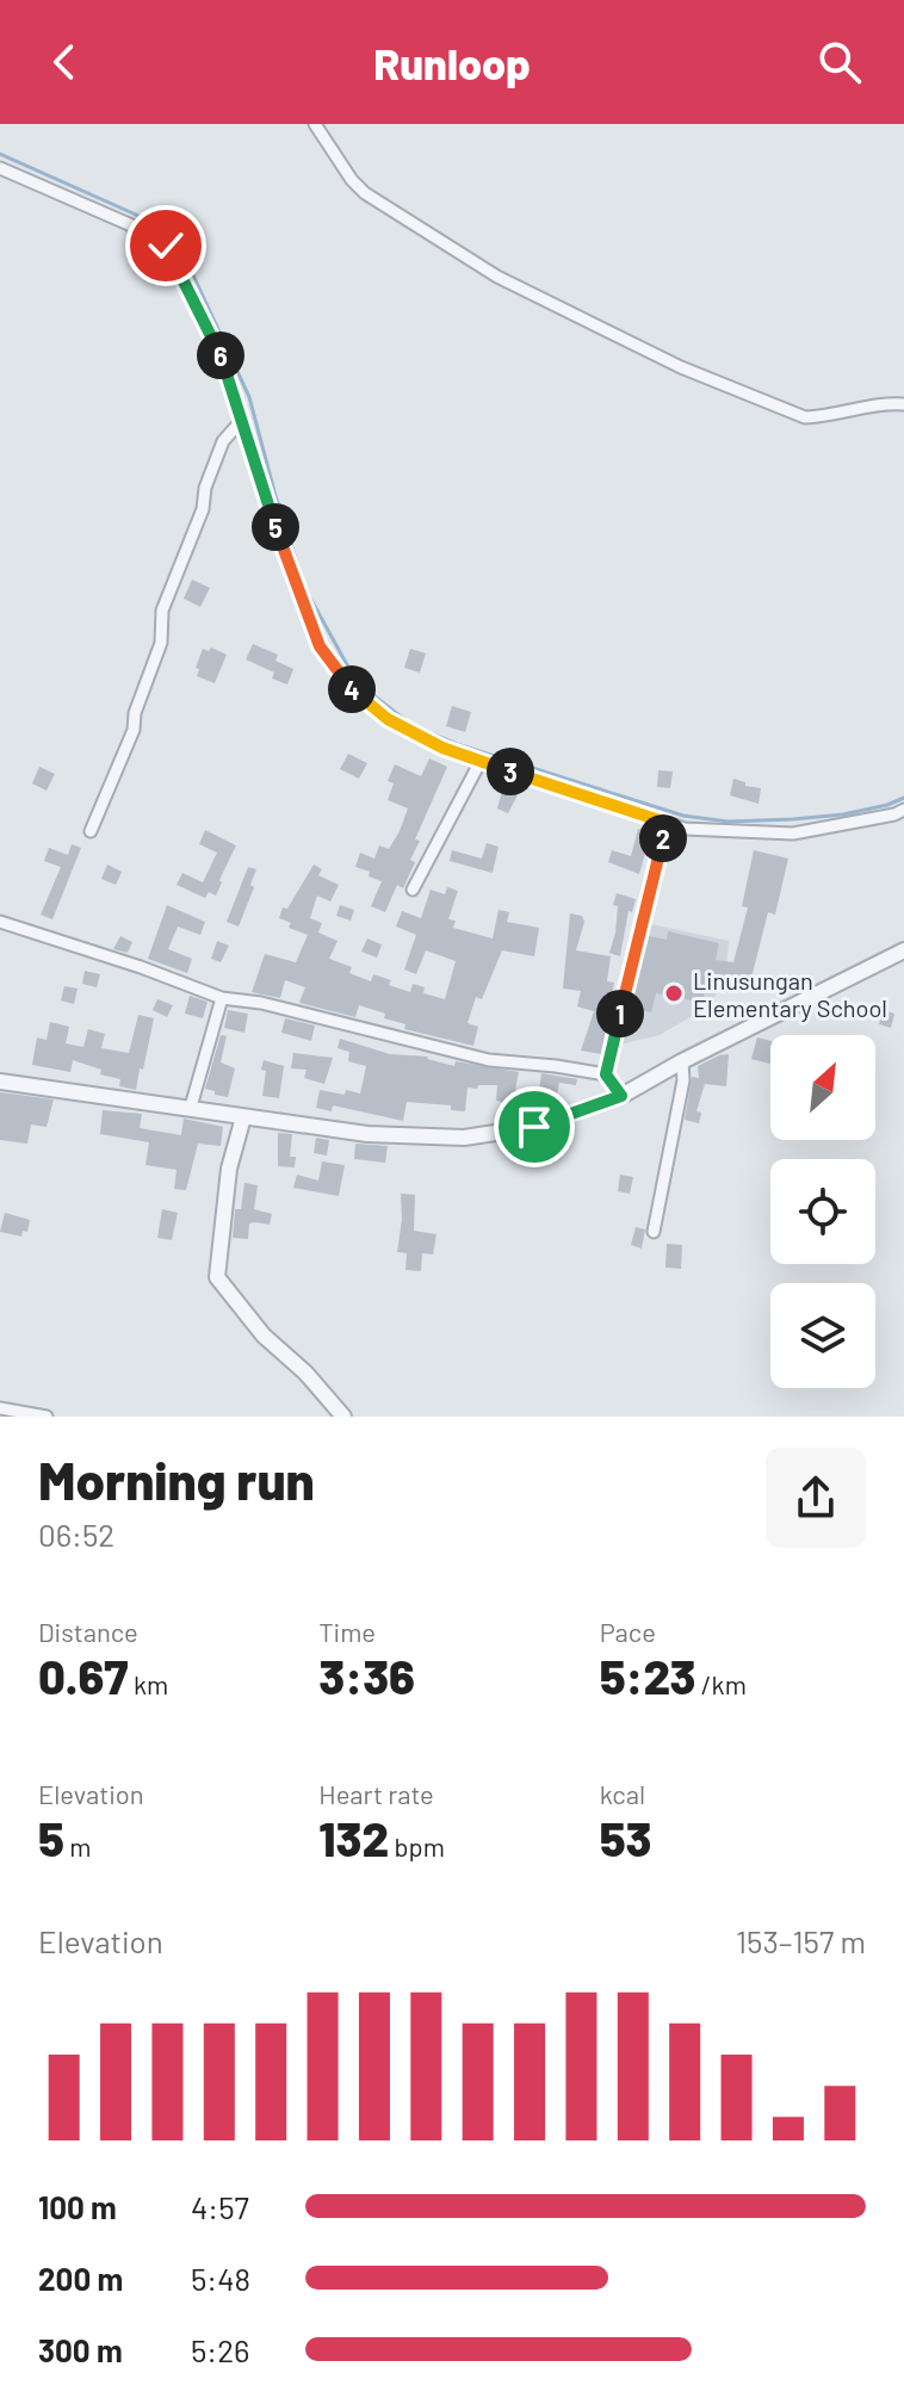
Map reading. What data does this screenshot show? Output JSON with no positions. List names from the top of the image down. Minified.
{"places":["Linusungan Elementary School"],"north":"top right","page":{"header":"Runloop","pins":["6","5","4","3","2","1"],"heading":["Morning run","06:52"],"stats":[["Distance","0.67 km"],["Time","3:36"],["Pace","5:23 /km"],["Elevation","5 m"],["Heart rate","132 bpm"],["kcal","53"]],"chart":["Elevation","153–157 m"],"list":[{"name":"100 m","note":"4:57"},{"name":"200 m","note":"5:48"},{"name":"300 m","note":"5:26"}]}}
